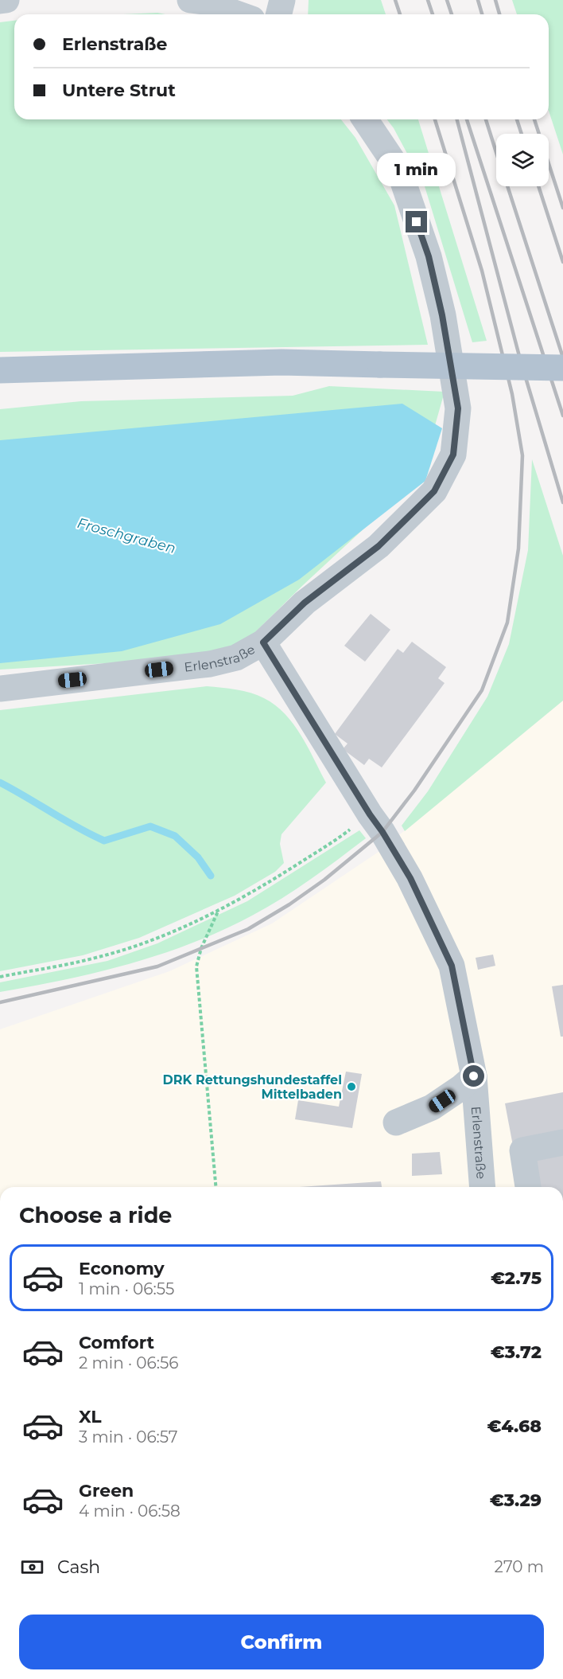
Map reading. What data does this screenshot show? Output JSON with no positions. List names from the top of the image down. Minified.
{"streets":{"street":["Erlenstraße"]},"water":["Froschgraben"],"places":["DRK Rettungshundestaffel Mittelbaden"],"page":{"banner":["Erlenstraße","Untere Strut"],"bubble":"1 min","heading":"Choose a ride","list":[{"name":"Economy","note":"1 min · 06:55","value":"€2.75"},{"name":"Comfort","note":"2 min · 06:56","value":"€3.72"},{"name":"XL","note":"3 min · 06:57","value":"€4.68"},{"name":"Green","note":"4 min · 06:58","value":"€3.29"}],"pay":["Cash","270 m"],"buttons":"Confirm"}}
